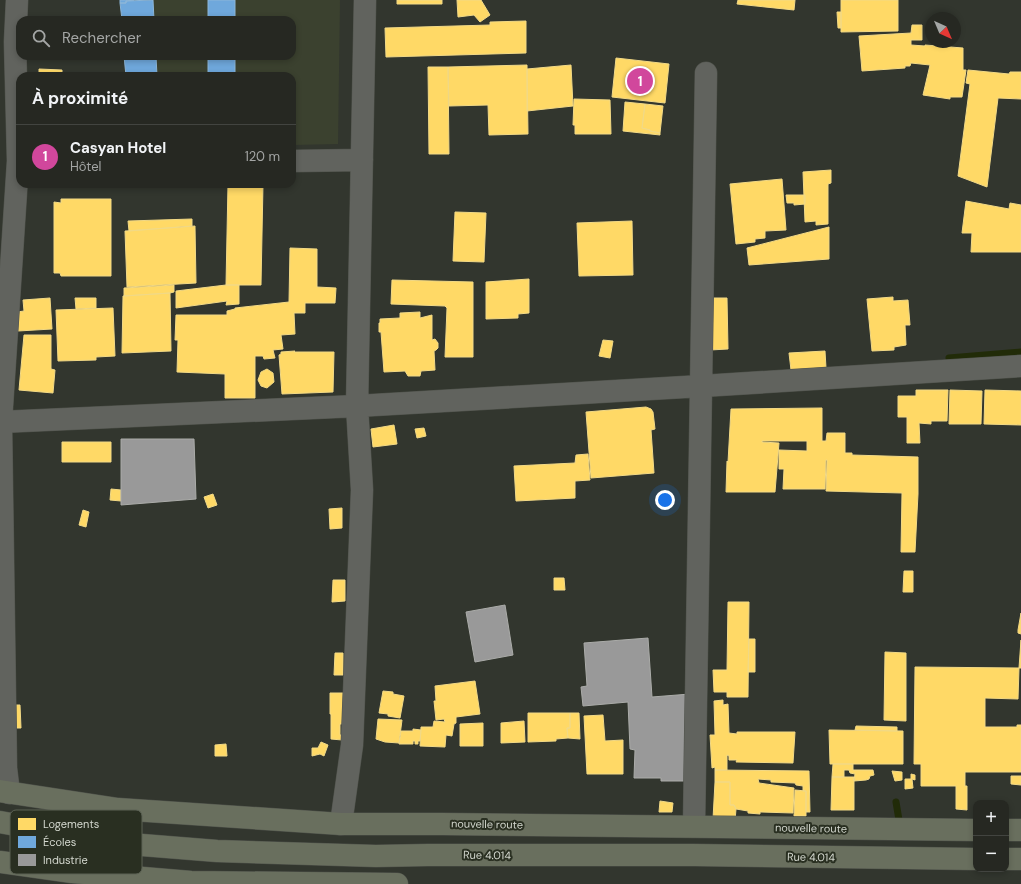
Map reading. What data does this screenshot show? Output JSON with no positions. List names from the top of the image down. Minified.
{"streets":{"highway":["nouvelle route","Rue 4.014"]},"legend":["Logements","Écoles","Industrie"],"north":"bottom right","page":{"search":"Rechercher","pins":"1","heading":"À proximité","list":[{"mark":"1","name":"Casyan Hotel","note":"Hôtel","value":"120 m"}],"map_buttons":["+","−"]}}
